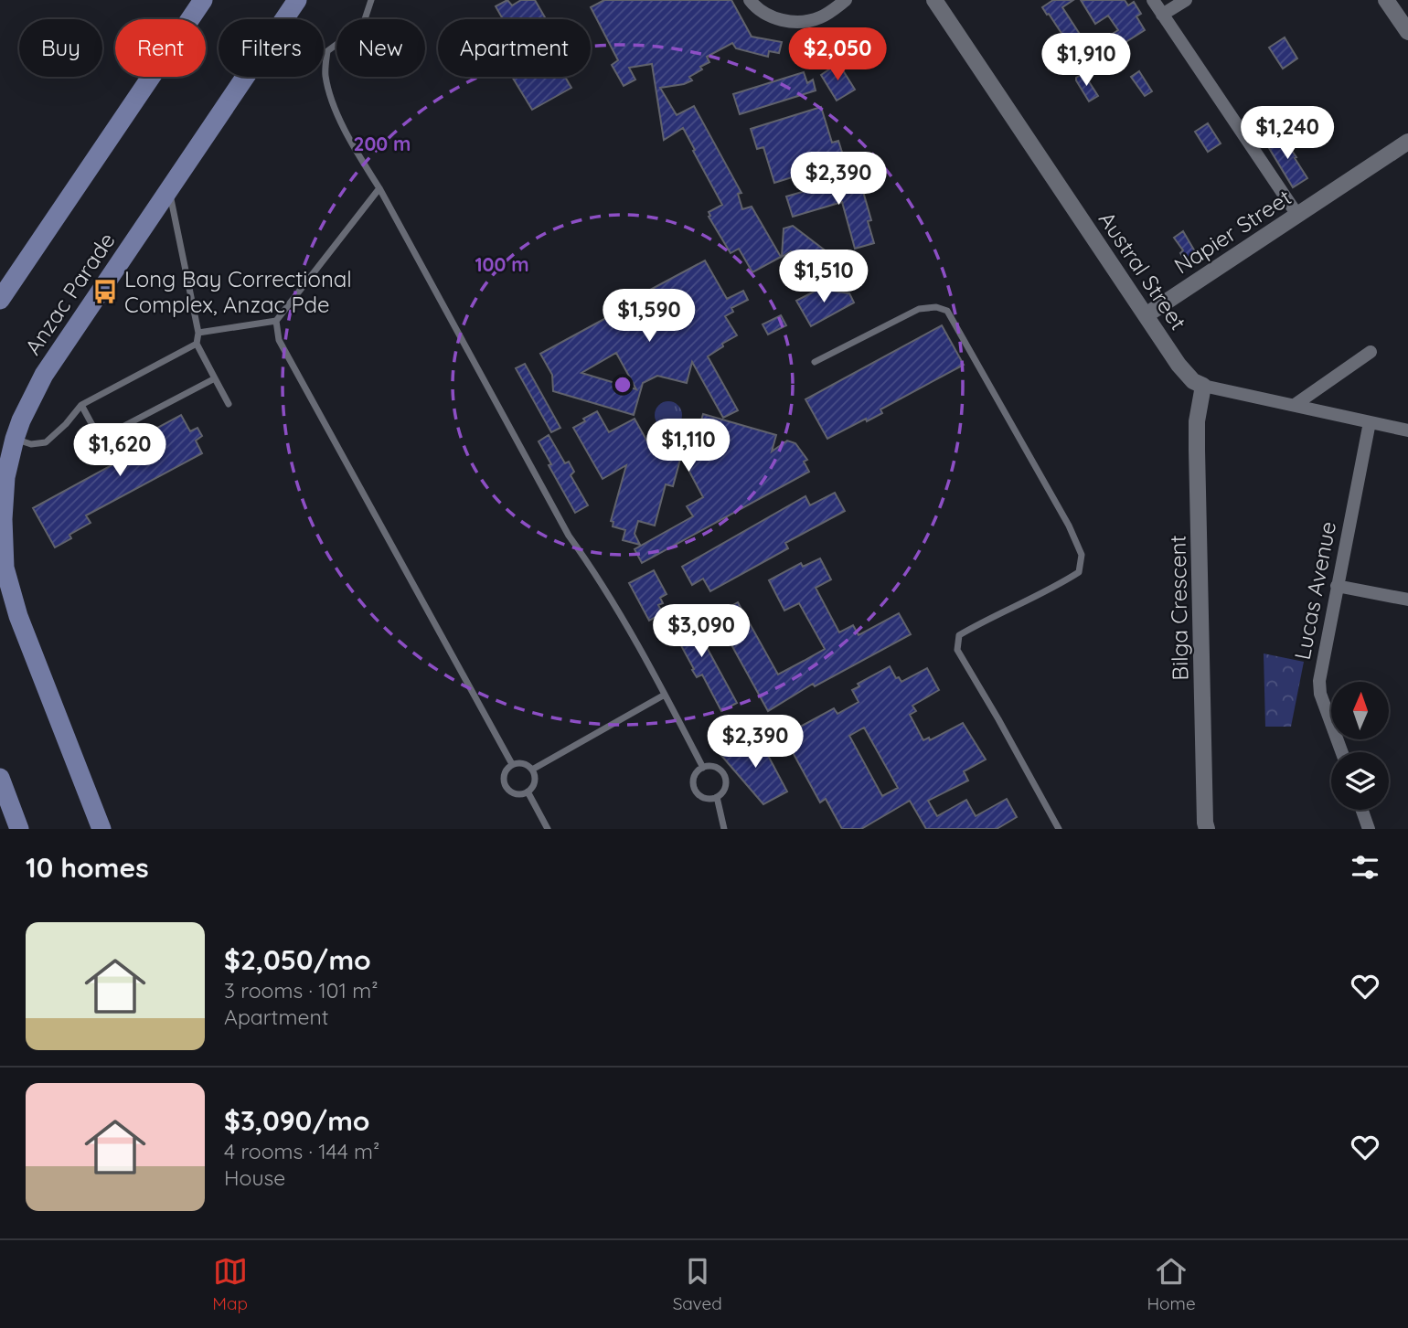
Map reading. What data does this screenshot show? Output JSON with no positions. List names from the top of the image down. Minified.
{"streets":{"main road":["Anzac Parade"],"street":["Napier Street","Austral Street","Lucas Avenue","Bilga Crescent"]},"crossings":[["Napier Street","Austral Street"],["Austral Street","Lucas Avenue"],["Austral Street","Bilga Crescent"]],"places":{"bus stop":["Long Bay Correctional Complex, Anzac Pde"]},"north":"top","page":{"chip":["Buy","Rent","Filters","New","Apartment"],"price":["$2,050","$1,910","$1,240","$2,390","$1,510","$1,590","$1,110","$1,620","$3,090","$2,390"],"heading":"10 homes","list":[{"name":"$2,050/mo","note":"3 rooms · 101 m² · Apartment"},{"name":"$3,090/mo","note":"4 rooms · 144 m² · House"}],"tabs":["Map","Saved","Home"]},"rings":["200 m","100 m"]}
